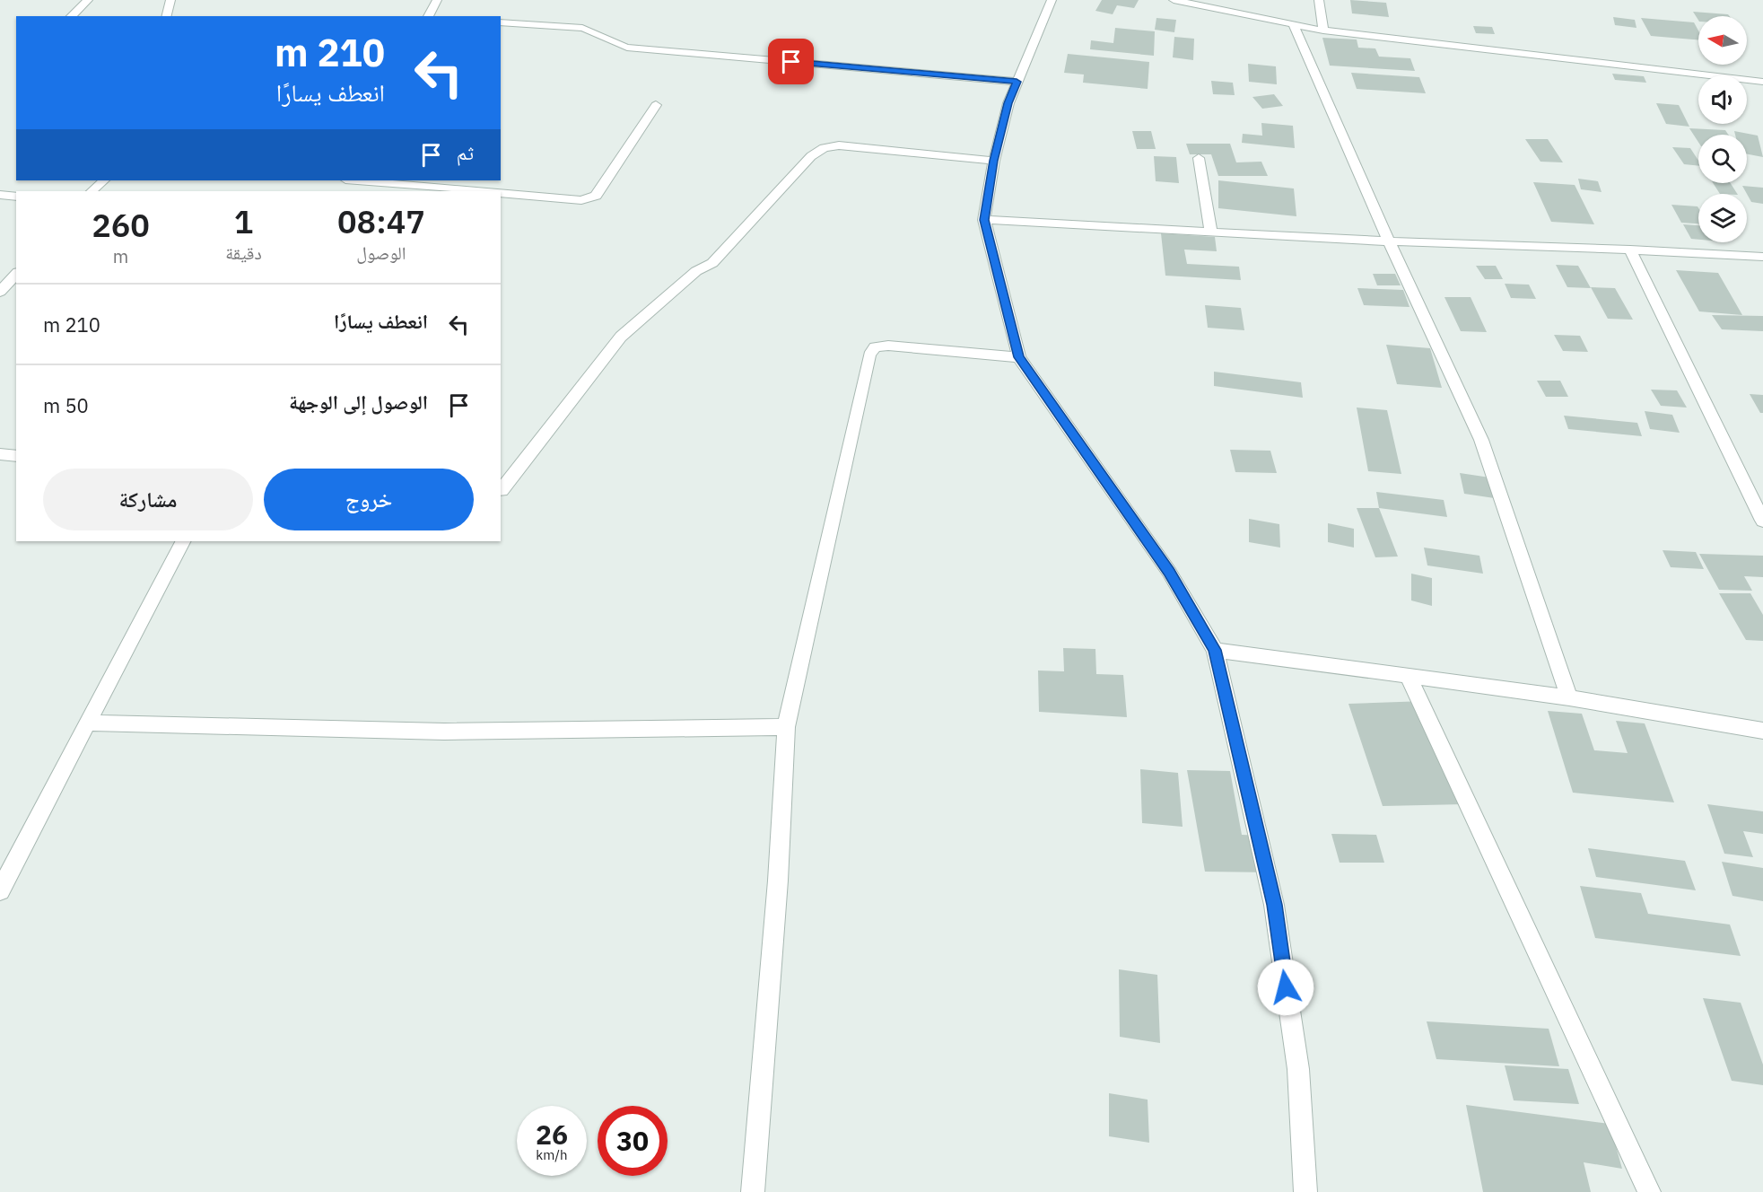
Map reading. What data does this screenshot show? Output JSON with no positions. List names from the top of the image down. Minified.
{"north":"left","page":{"turn":["210 m","انعطف يسارًا"],"then":"ثم","eta":["08:47","الوصول","1","دقيقة","260","m"],"list":[{"name":"انعطف يسارًا","value":"210 m"},{"name":"الوصول إلى الوجهة","value":"50 m"}],"buttons":["خروج","مشاركة"],"speed":"26 km/h","limit":"30"}}
